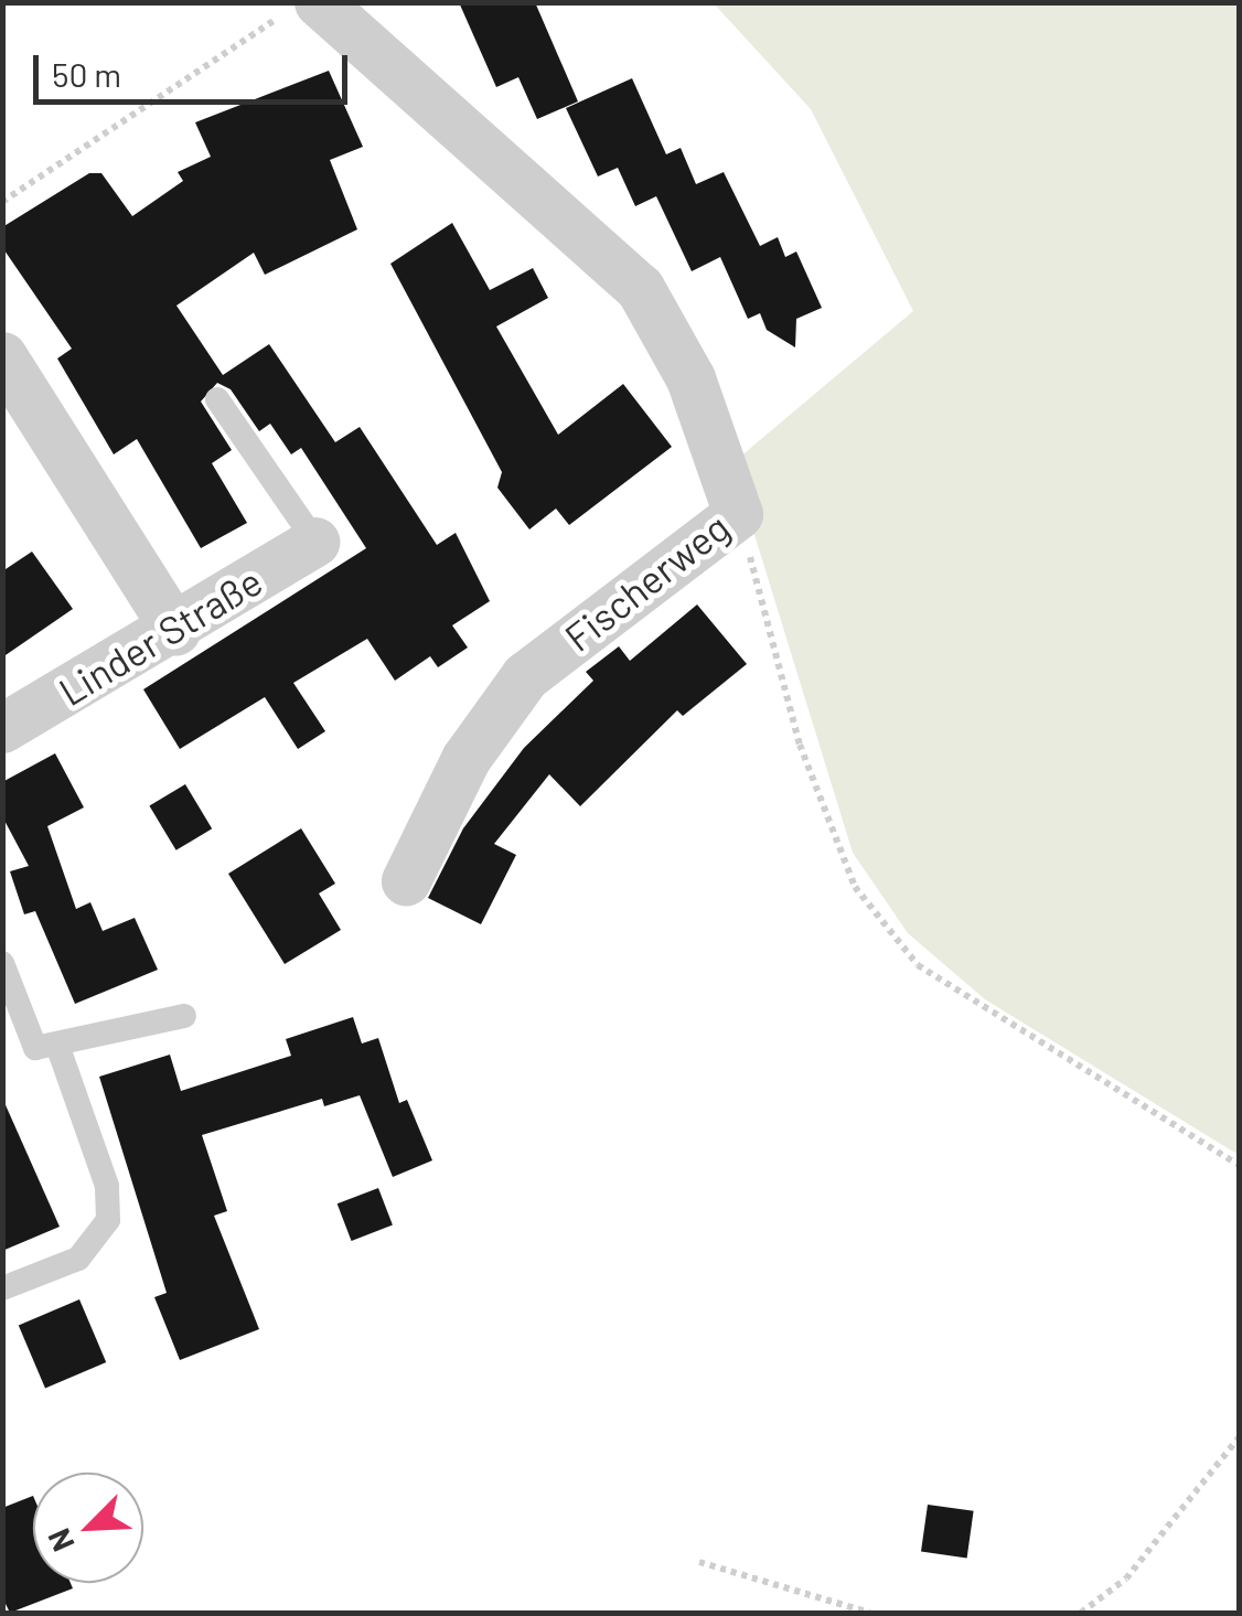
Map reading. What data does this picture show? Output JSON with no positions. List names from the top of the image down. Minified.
{"streets":{"street":["Fischerweg","Linder Straße"]},"scale_bar":"50 m","north":"bottom left"}
